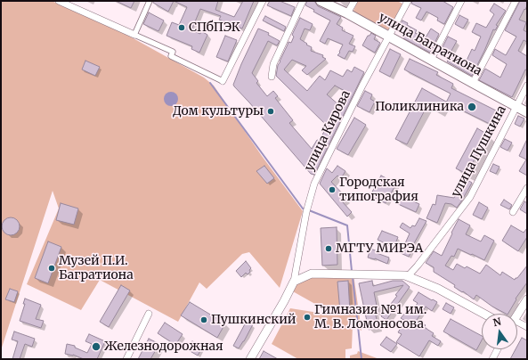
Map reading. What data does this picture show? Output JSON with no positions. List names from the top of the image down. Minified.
{"streets":{"main road":["улица Багратиона"],"street":["улица Кирова","улица Пушкина"]},"crossings":[["улица Багратиона","улица Кирова"],["улица Багратиона","улица Пушкина"]],"places":["СПбПЭК","Поликлиника","Дом культуры","Городская типография","МГТУ МИРЭА","Музей П.И. Багратиона","Гимназия №1 им. М. В. Ломоносова","Пушкинский","Железнодорожная"],"north":"top"}
